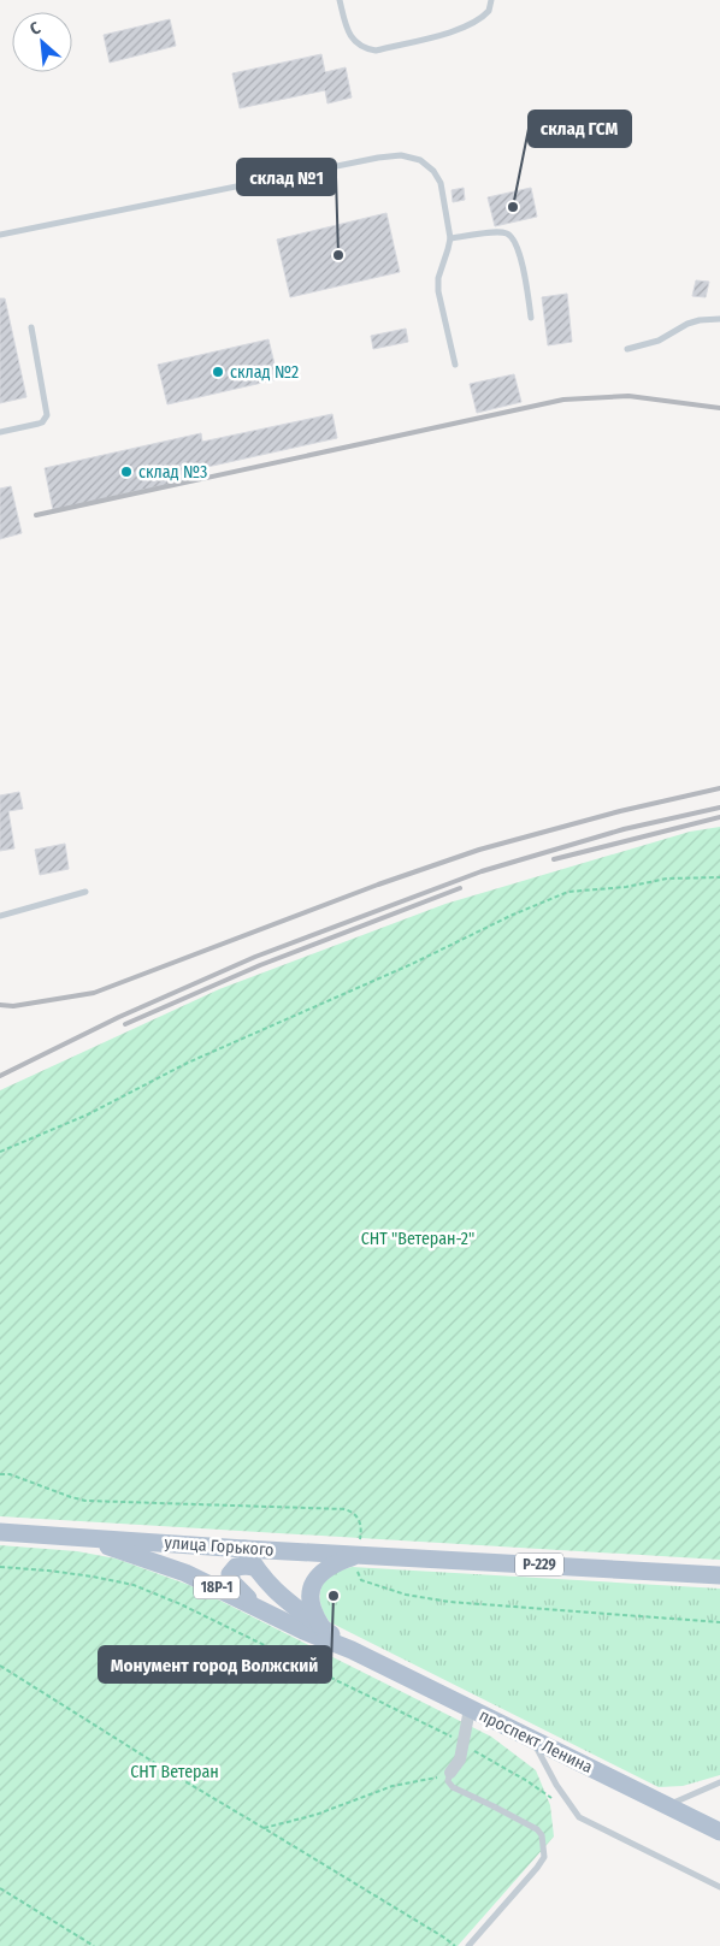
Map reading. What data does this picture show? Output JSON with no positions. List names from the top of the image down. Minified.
{"streets":{"main road":["улица Горького","Р-229","18Р-1","проспект Ленина"]},"crossings":[["улица Горького","Р-229"],["улица Горького","проспект Ленина"],["Р-229","проспект Ленина"]],"parks":["СНТ \"Ветеран-2\"","СНТ Ветеран"],"places":["склад ГСМ","склад №1","склад №2","склад №3","Монумент город Волжский"],"north":"top left"}
